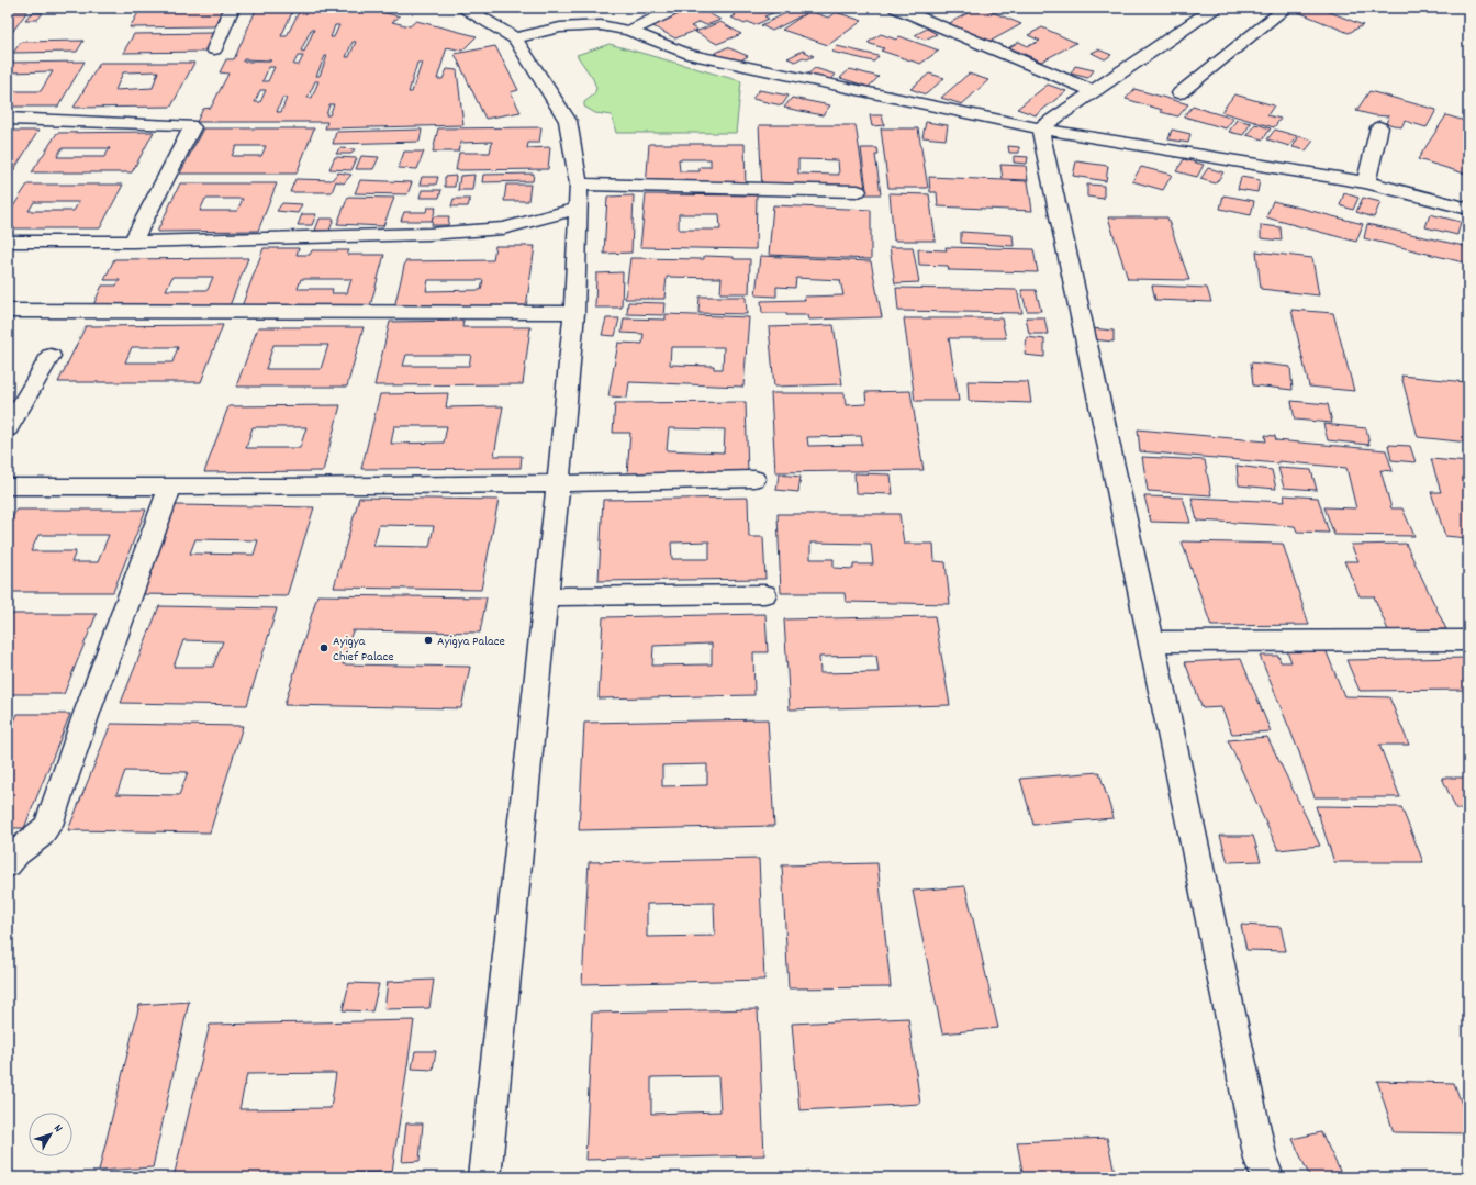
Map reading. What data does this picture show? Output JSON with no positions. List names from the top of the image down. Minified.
{"places":["Ayigya Palace","Ayigya Chief Palace"],"north":"top right"}
